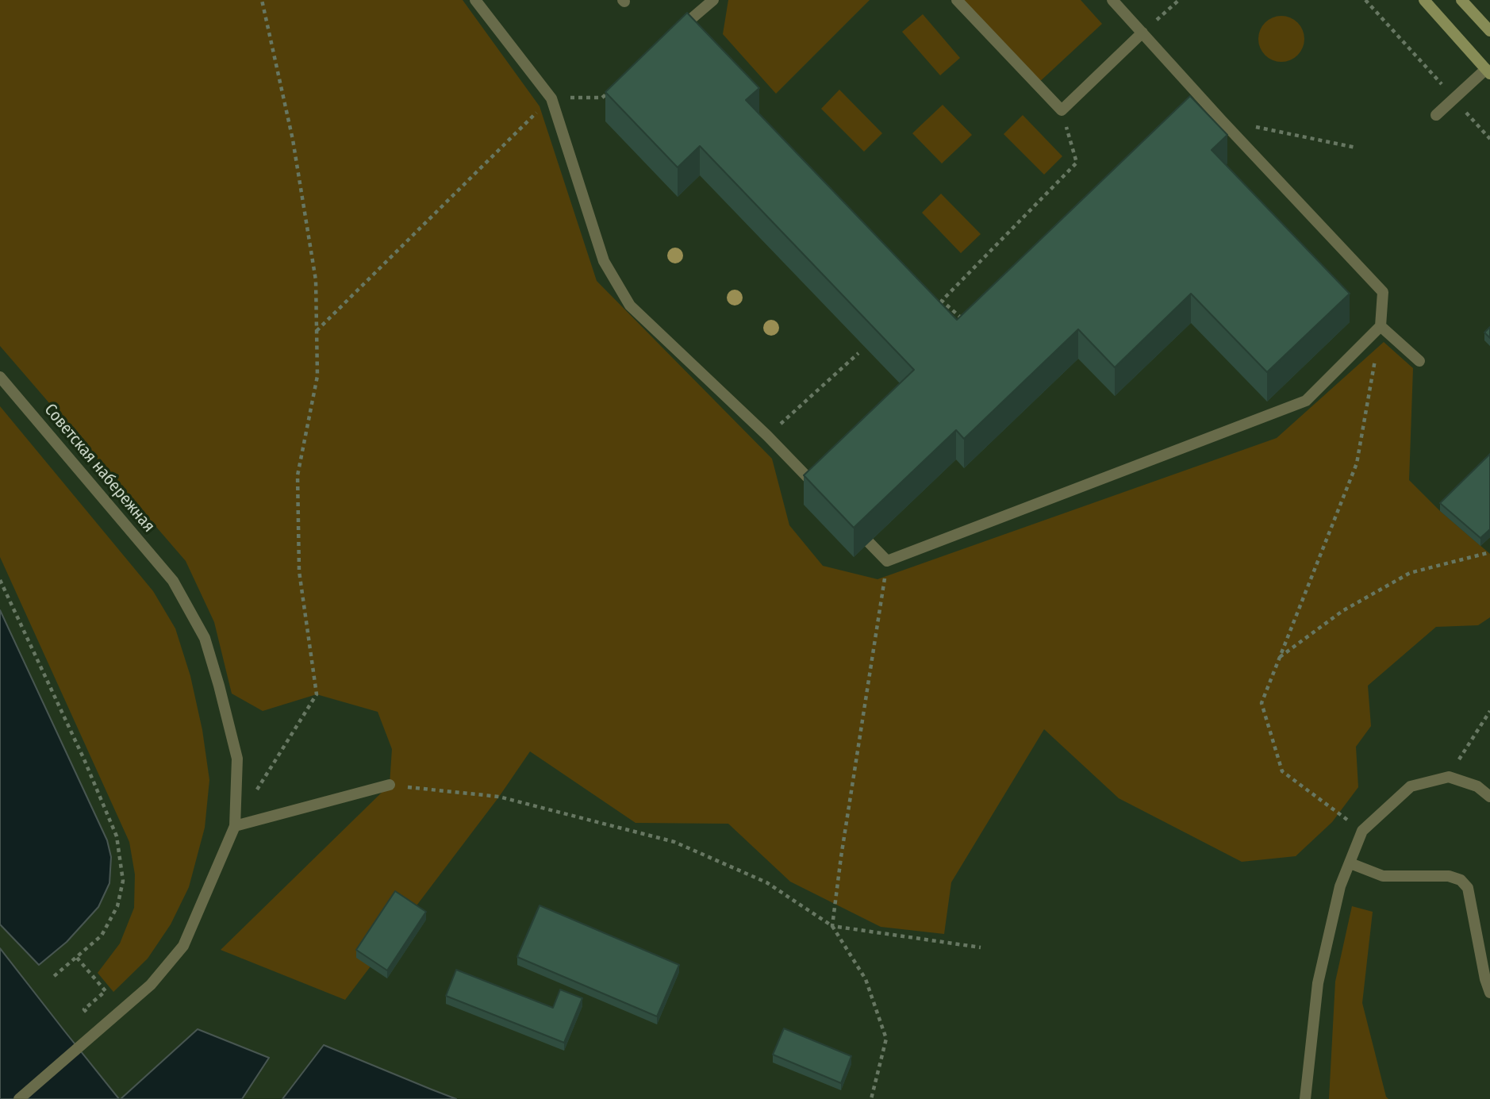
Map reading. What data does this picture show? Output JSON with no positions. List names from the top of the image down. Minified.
{"streets":{"street":["Советская набережная"]}}
